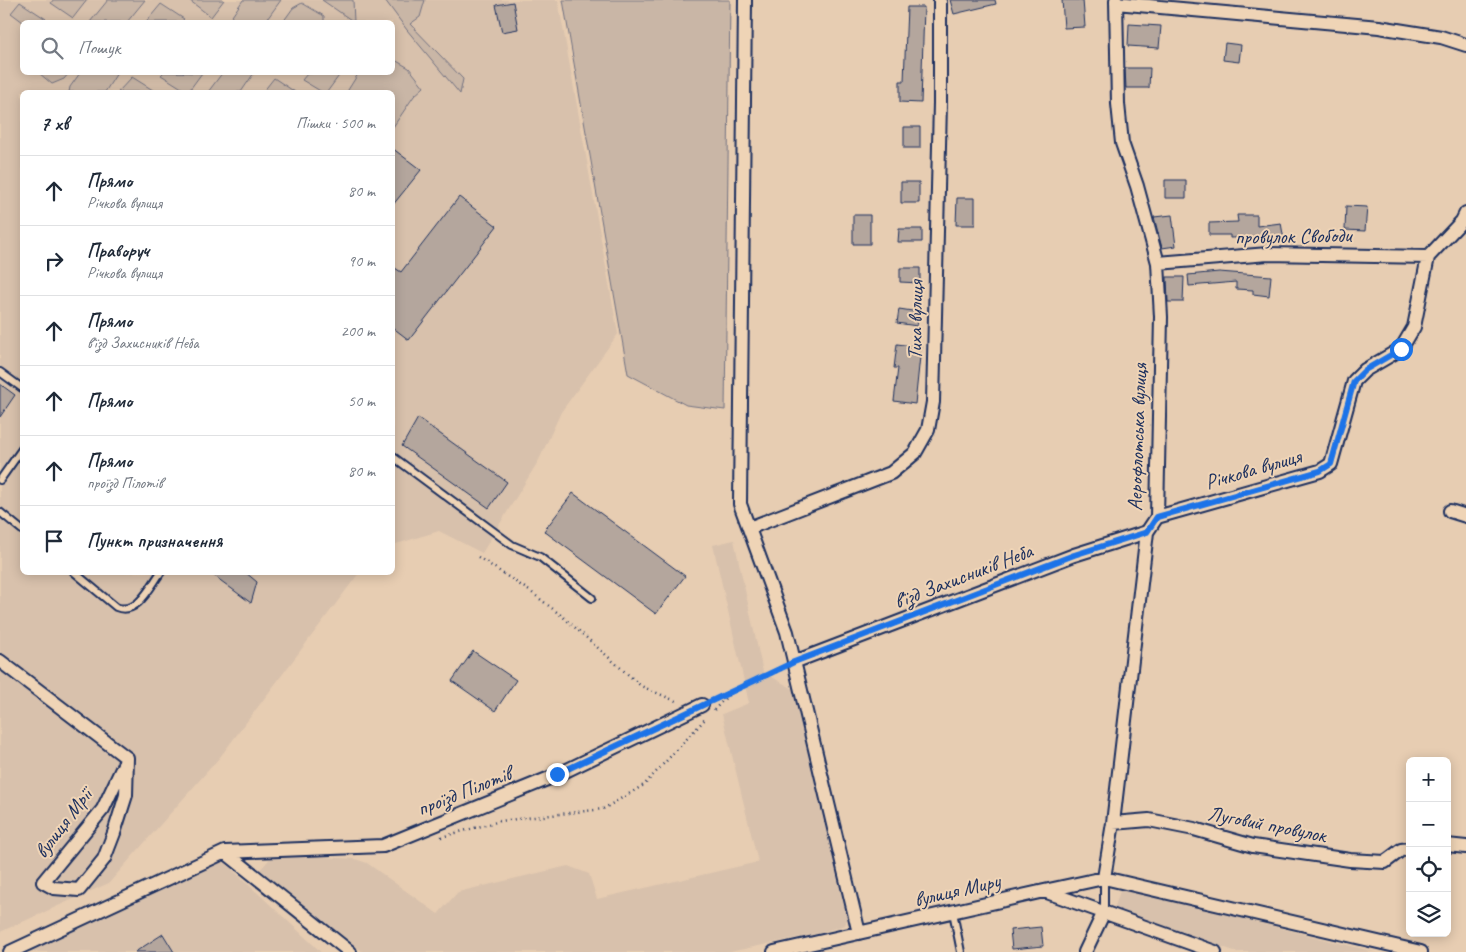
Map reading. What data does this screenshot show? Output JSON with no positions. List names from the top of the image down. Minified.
{"streets":{"street":["провулок Свободи","Тиха вулиця","Аерофлотська вулиця","Річкова вулиця","в'їзд Захисників Неба","проїзд Пілотів","вулиця Мрії","Луговий провулок","вулиця Миру"]},"crossings":[["провулок Свободи","Аерофлотська вулиця"],["провулок Свободи","Річкова вулиця"],["Аерофлотська вулиця","Річкова вулиця"],["Аерофлотська вулиця","в'їзд Захисників Неба"],["Аерофлотська вулиця","Луговий провулок"],["Аерофлотська вулиця","вулиця Миру"]],"page":{"search":"Пошук","heading":["7 хв","Пішки · 500 m"],"list":[["Прямо","Річкова вулиця","80 m"],["Праворуч","Річкова вулиця","90 m"],["Прямо","в'їзд Захисників Неба","200 m"],["Прямо","50 m"],["Прямо","проїзд Пілотів","80 m"],"Пункт призначення"],"map_buttons":["+","−"]}}
